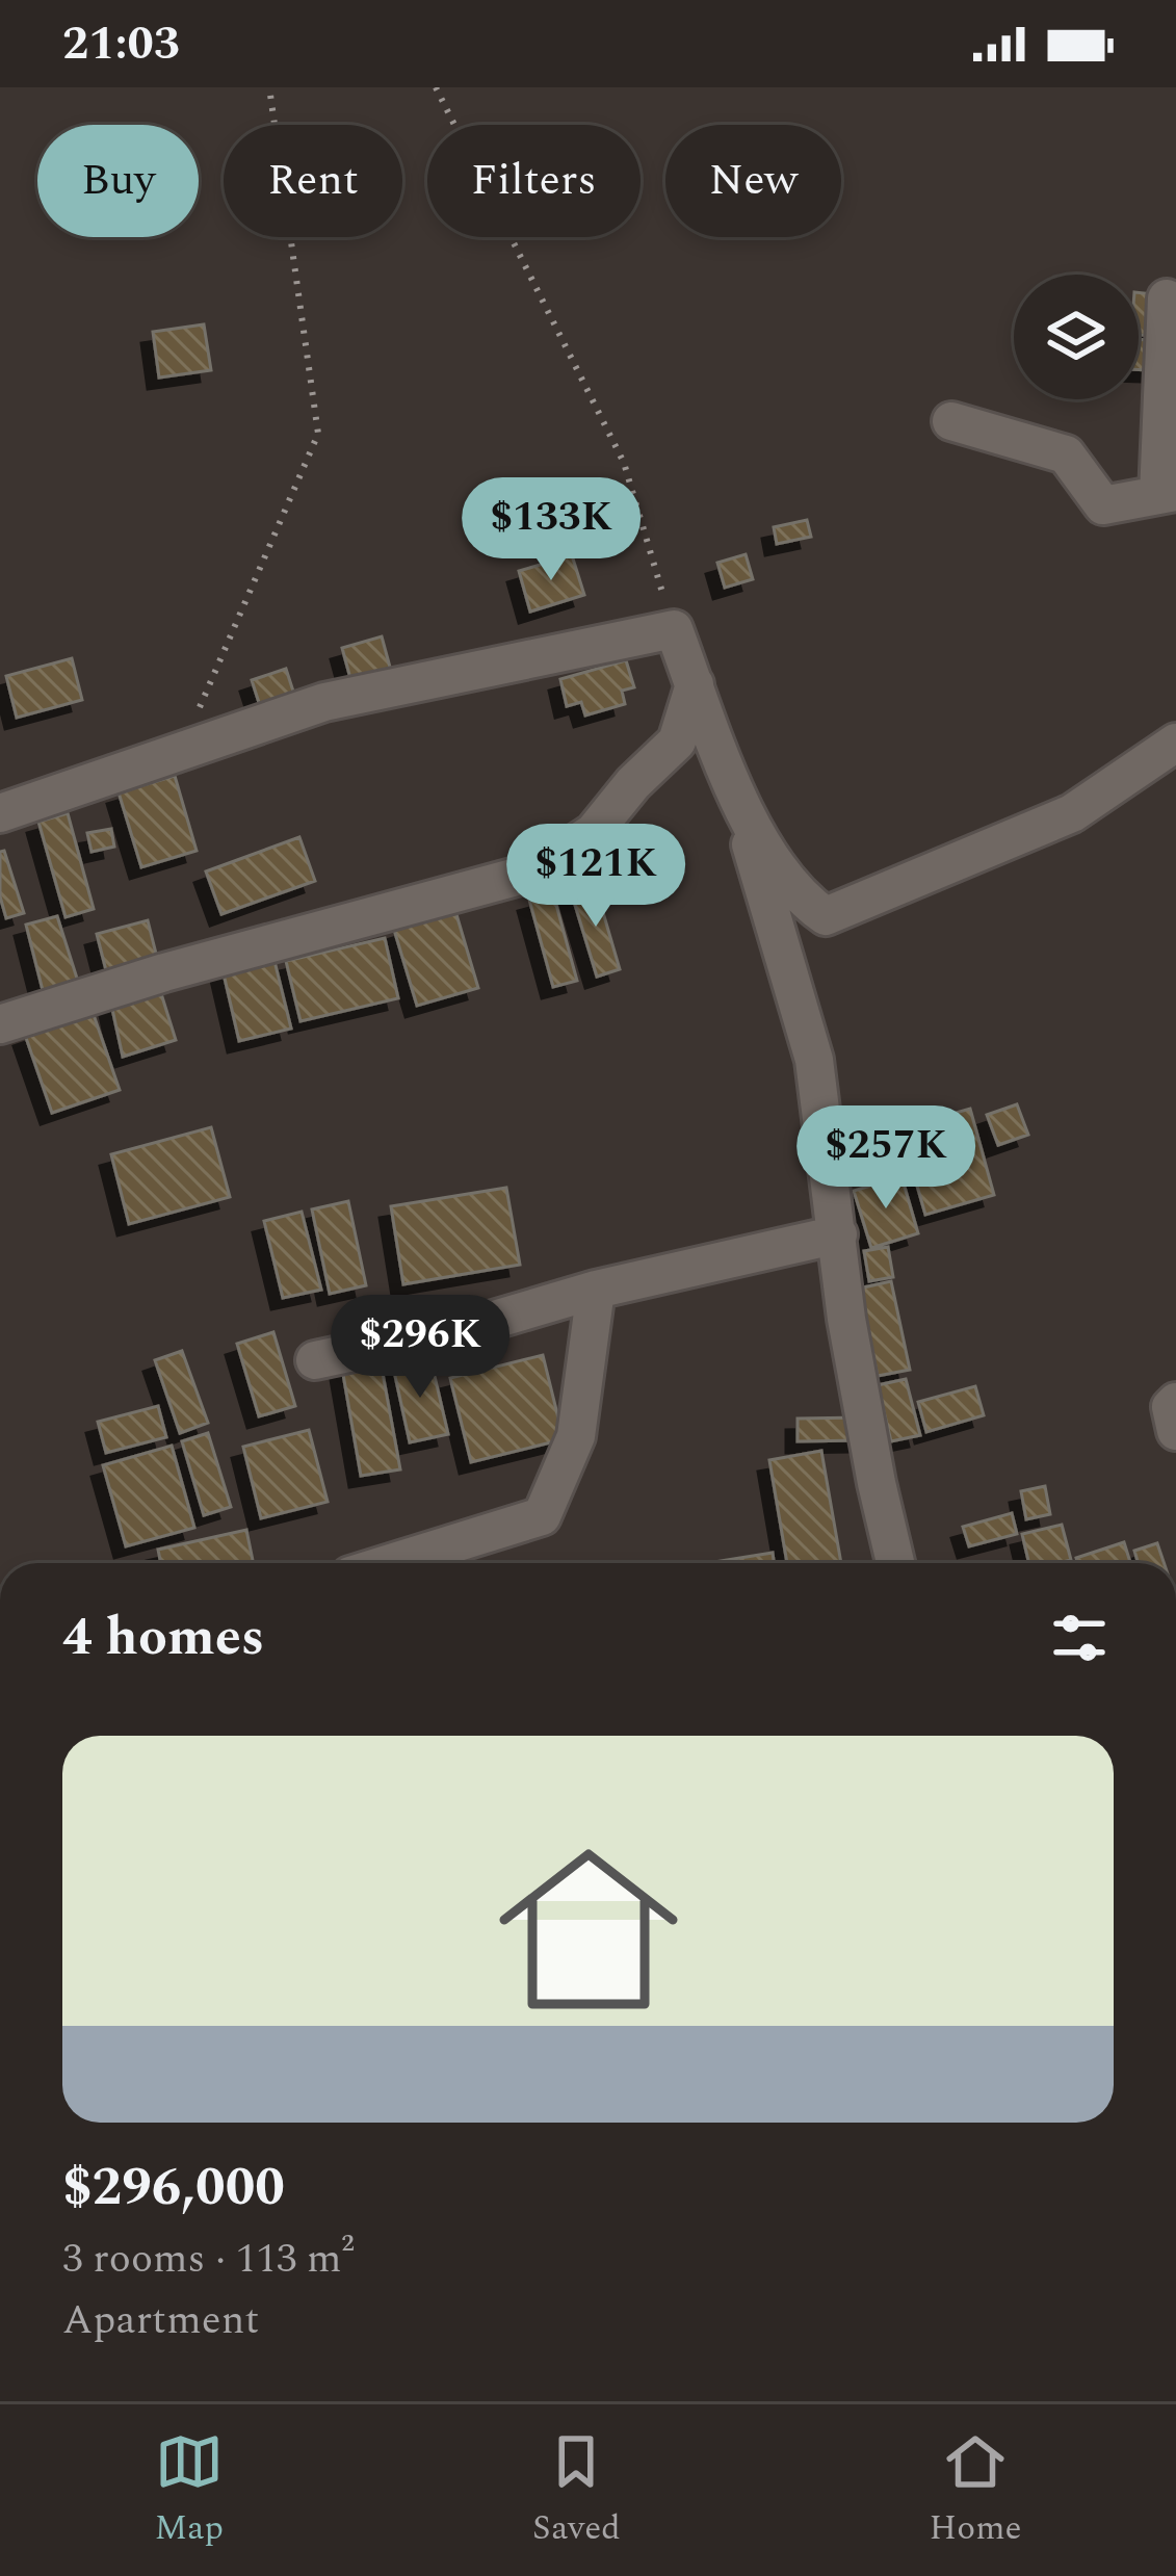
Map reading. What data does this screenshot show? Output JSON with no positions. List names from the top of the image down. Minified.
{"page":{"status":"21:03","chip":["Buy","Rent","Filters","New"],"price":["$133K","$121K","$257K","$296K"],"heading":"4 homes","list":[{"name":"$296,000","note":"3 rooms · 113 m² · Apartment"}],"tabs":["Map","Saved","Home"]}}
